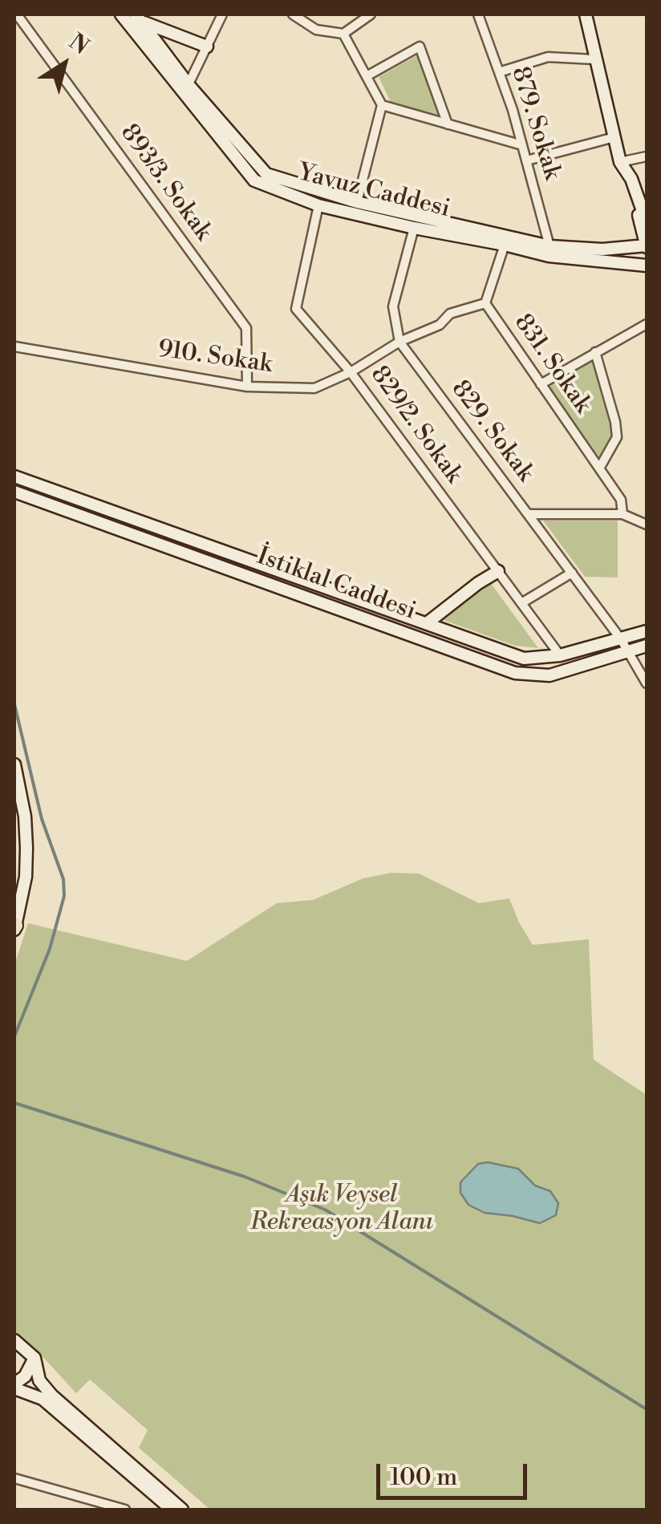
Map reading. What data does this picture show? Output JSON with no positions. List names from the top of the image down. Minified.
{"streets":{"main road":["Yavuz Caddesi","İstiklal Caddesi"],"street":["879. Sokak","893/3. Sokak","910. Sokak","831. Sokak","829/2. Sokak","829. Sokak"]},"crossings":[["879. Sokak","Yavuz Caddesi"],["893/3. Sokak","910. Sokak"],["Yavuz Caddesi","831. Sokak"],["Yavuz Caddesi","829/2. Sokak"],["Yavuz Caddesi","829. Sokak"],["910. Sokak","831. Sokak"],["910. Sokak","829/2. Sokak"],["910. Sokak","829. Sokak"],["829/2. Sokak","İstiklal Caddesi"],["829. Sokak","İstiklal Caddesi"]],"parks":["Aşık Veysel Rekreasyon Alanı"],"scale_bar":"100 m","north":"top right"}
